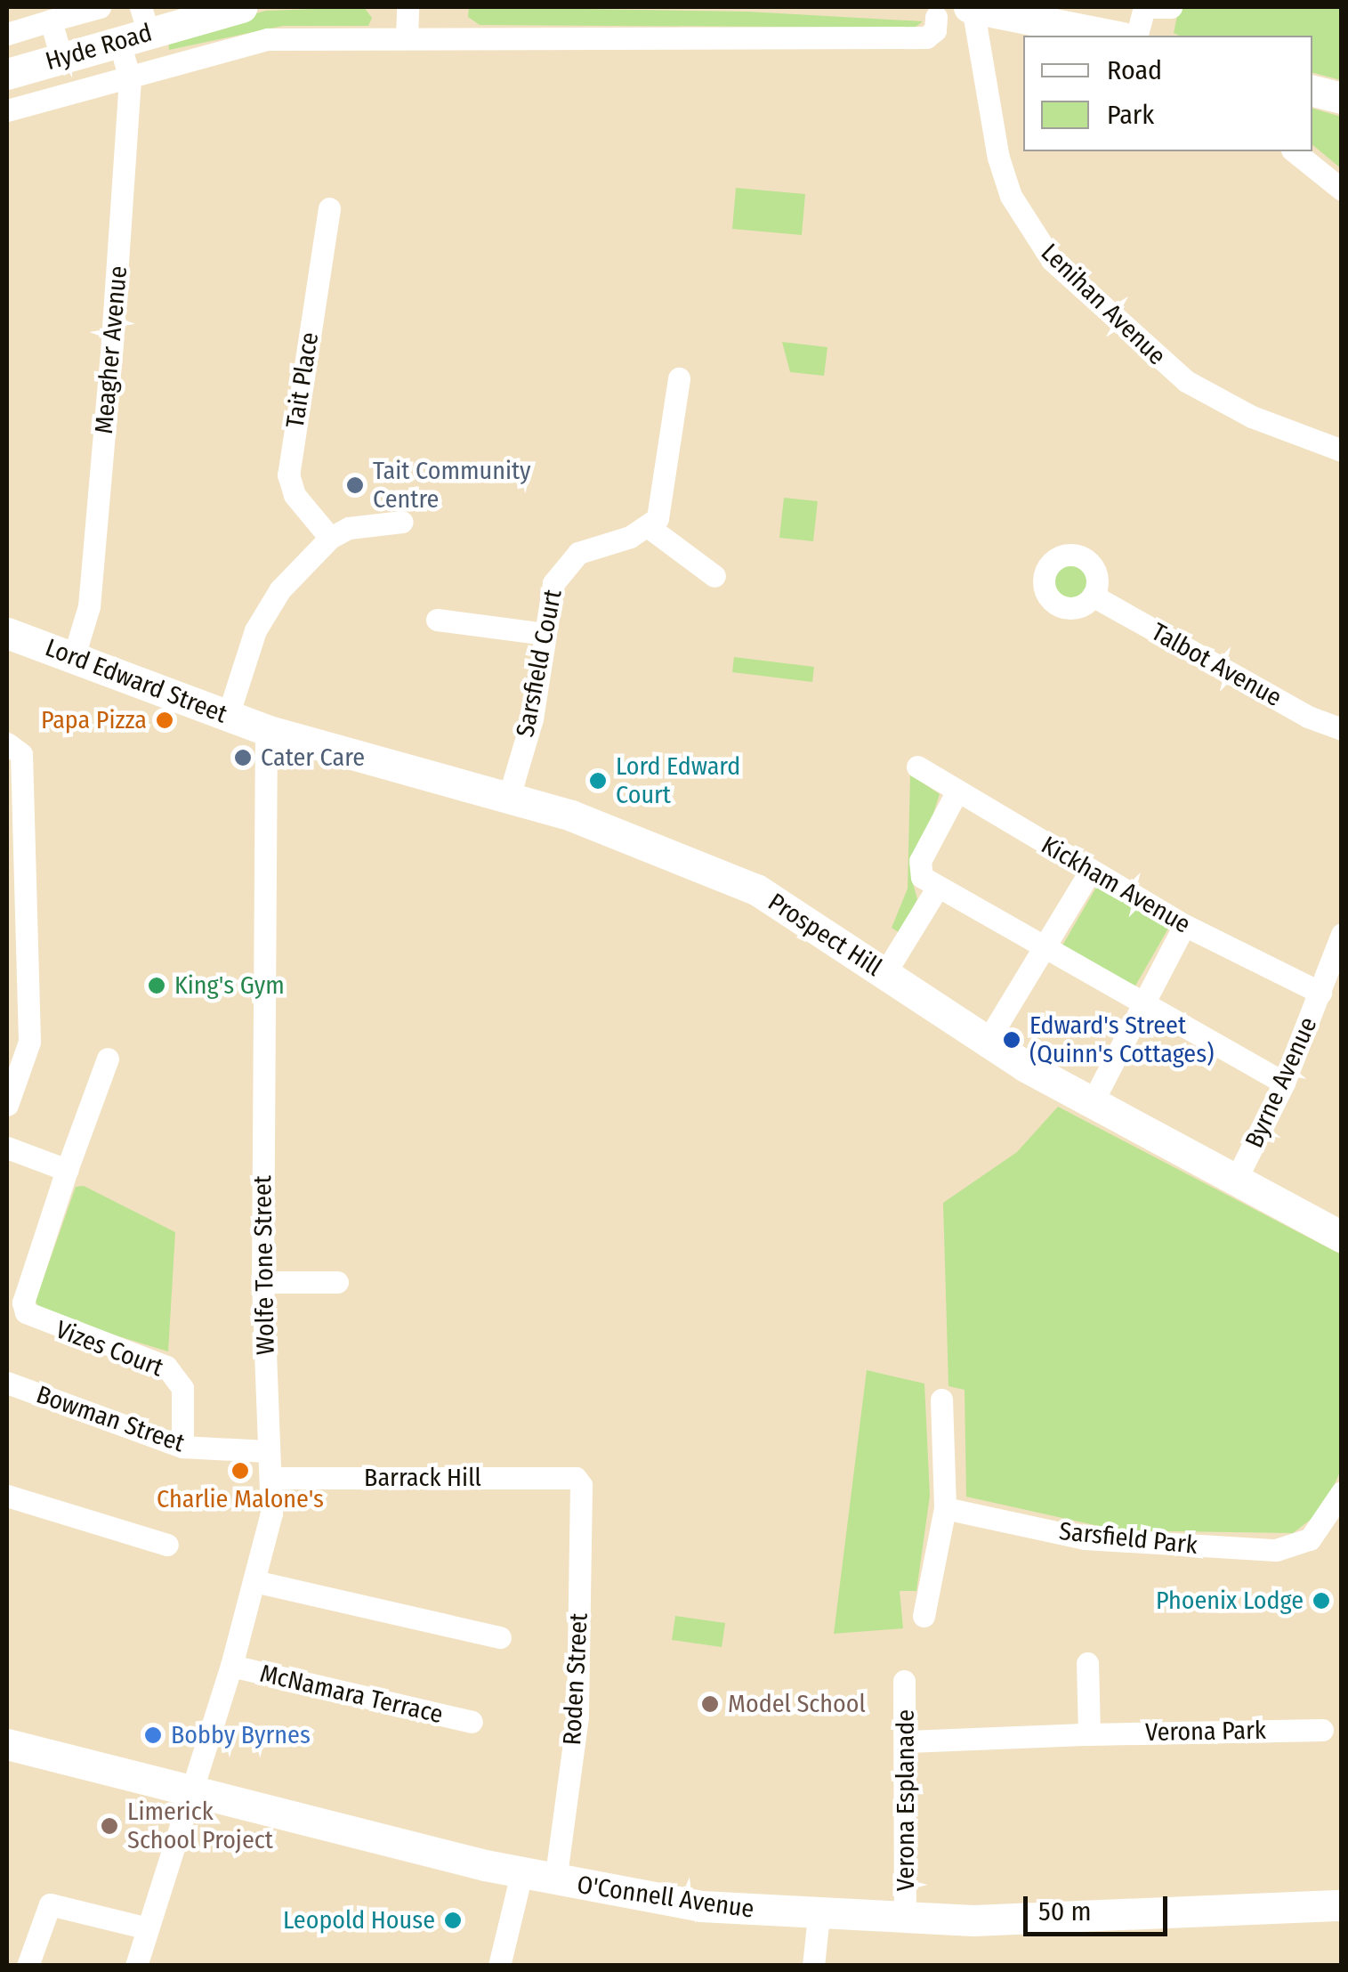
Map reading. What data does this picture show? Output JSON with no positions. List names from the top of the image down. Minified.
{"streets":{"main road":["Hyde Road","Lord Edward Street","Prospect Hill","O'Connell Avenue"],"street":["Lenihan Avenue","Meagher Avenue","Tait Place","Sarsfield Court","Talbot Avenue","Kickham Avenue","Byrne Avenue","Wolfe Tone Street","Vizes Court","Bowman Street","Barrack Hill","Sarsfield Park","Roden Street","McNamara Terrace","Verona Park","Verona Esplanade"]},"crossings":[["Hyde Road","Meagher Avenue"],["Meagher Avenue","Lord Edward Street"],["Sarsfield Court","Prospect Hill"],["Lord Edward Street","Prospect Hill"],["Lord Edward Street","Wolfe Tone Street"],["Kickham Avenue","Byrne Avenue"],["Prospect Hill","Byrne Avenue"],["Prospect Hill","Wolfe Tone Street"],["Wolfe Tone Street","Bowman Street"],["Wolfe Tone Street","Barrack Hill"],["Wolfe Tone Street","McNamara Terrace"],["Wolfe Tone Street","O'Connell Avenue"],["Vizes Court","Bowman Street"],["Barrack Hill","Roden Street"],["Roden Street","O'Connell Avenue"],["Verona Park","Verona Esplanade"],["Verona Esplanade","O'Connell Avenue"]],"places":["Tait Community Centre","Papa Pizza","Cater Care","Lord Edward Court","King's Gym","Edward's Street (Quinn's Cottages)","Charlie Malone's","Phoenix Lodge","Model School","Bobby Byrnes","Limerick School Project","Leopold House"],"legend":["Road","Park"],"scale_bar":"50 m"}
